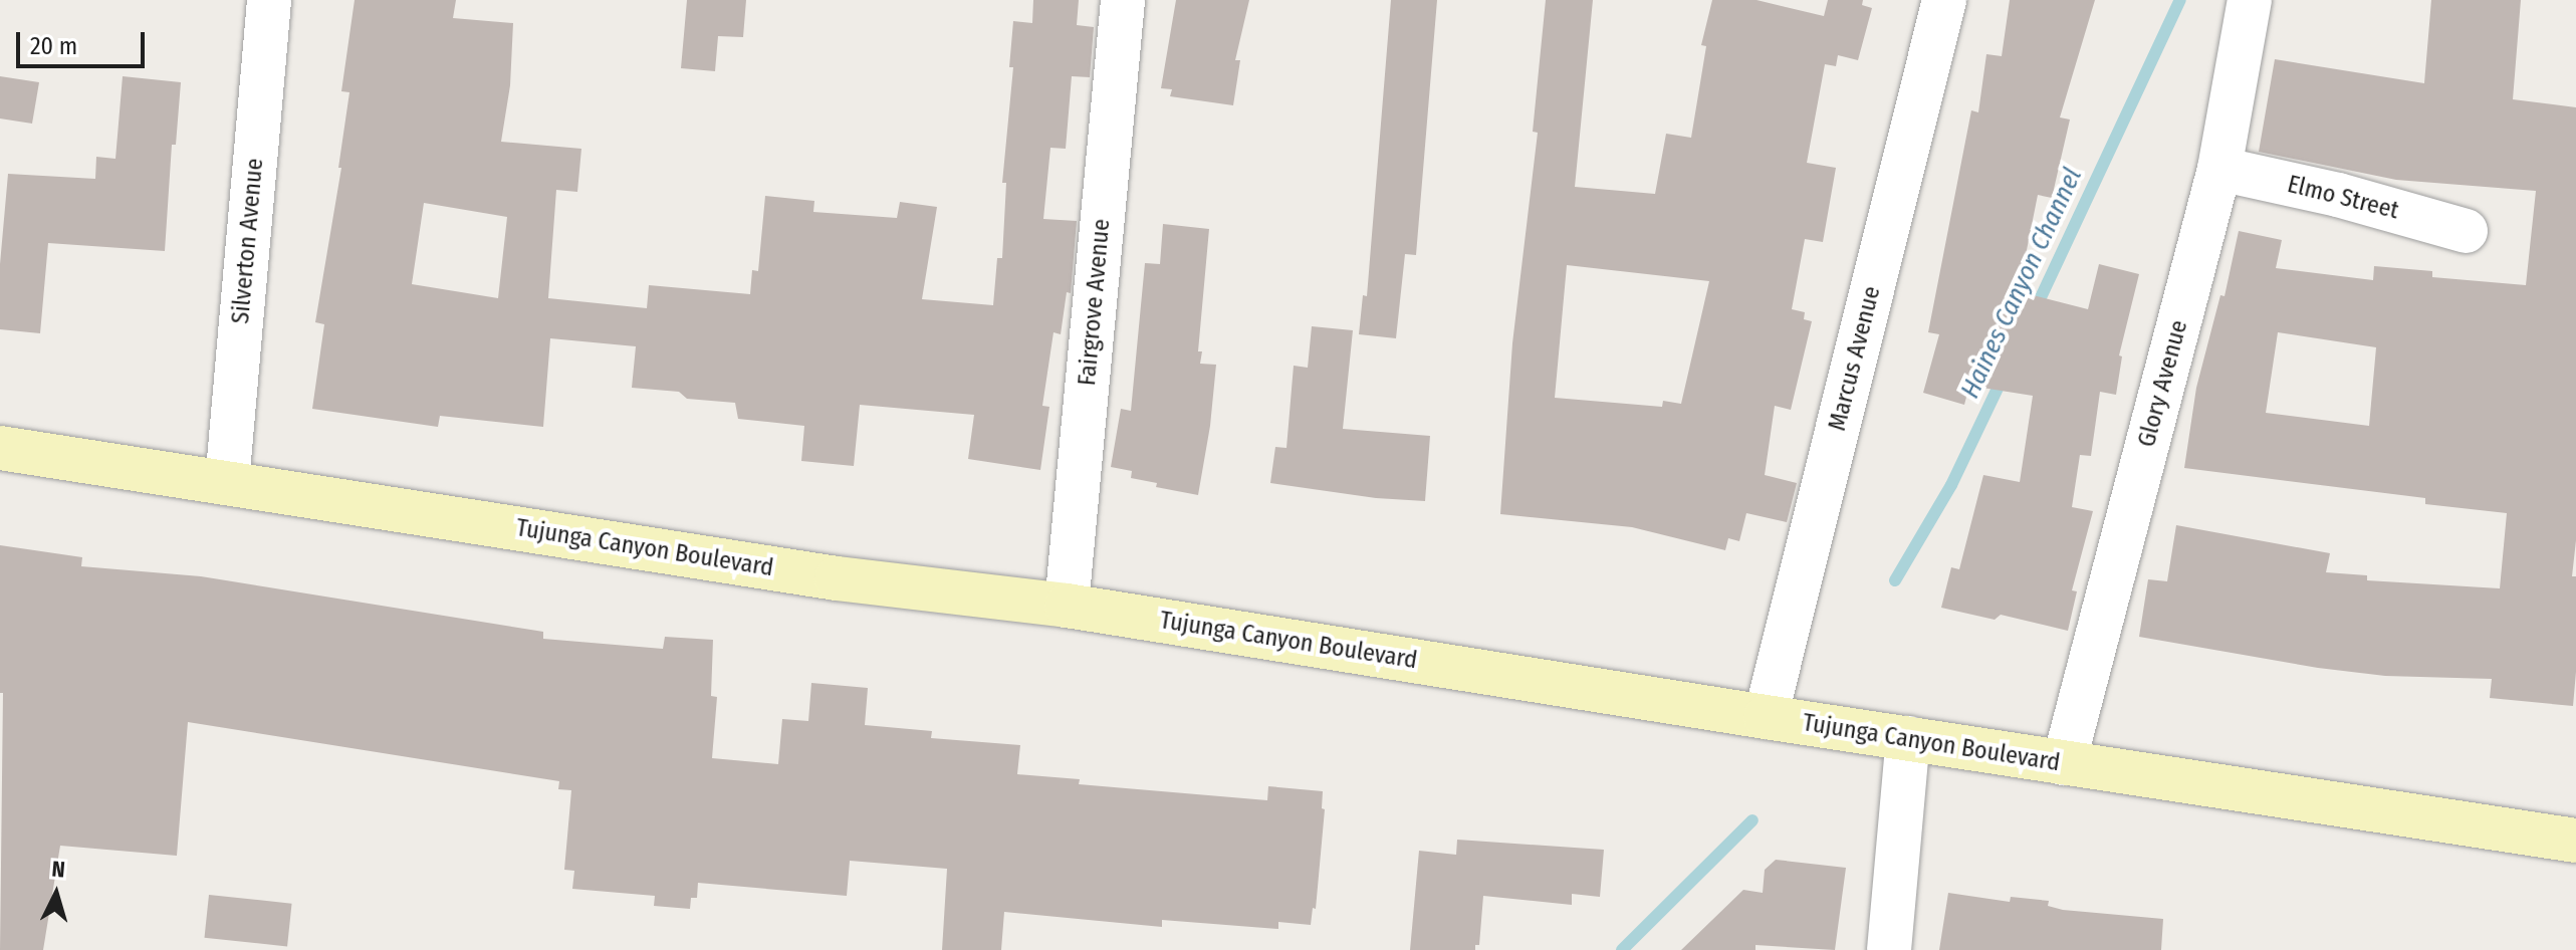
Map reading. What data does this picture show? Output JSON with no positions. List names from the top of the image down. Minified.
{"streets":{"main road":["Tujunga Canyon Boulevard"],"street":["Elmo Street","Silverton Avenue","Fairgrove Avenue","Marcus Avenue","Glory Avenue"]},"crossings":[["Elmo Street","Glory Avenue"],["Silverton Avenue","Tujunga Canyon Boulevard"],["Fairgrove Avenue","Tujunga Canyon Boulevard"],["Marcus Avenue","Tujunga Canyon Boulevard"],["Glory Avenue","Tujunga Canyon Boulevard"]],"water":["Haines Canyon Channel"],"scale_bar":"20 m","north":"top"}
